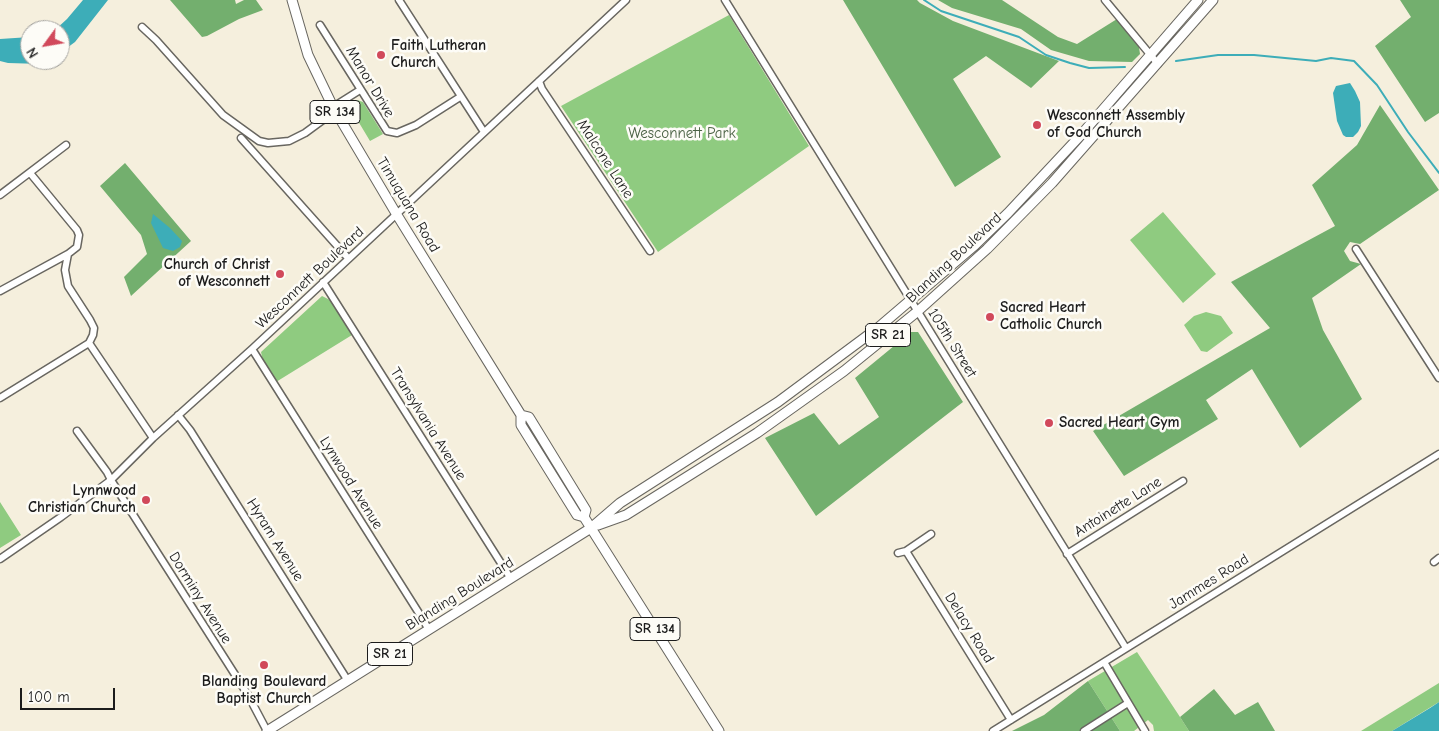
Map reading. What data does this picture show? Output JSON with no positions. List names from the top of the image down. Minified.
{"streets":{"main road":["SR 134","Timuquana Road","Blanding Boulevard","SR 21"],"street":["Manor Drive","Malcone Lane","Wesconnett Boulevard","105th Street","Transylvania Avenue","Lynwood Avenue","Antoinette Lane","Hyram Avenue","Jammes Road","Dorminy Avenue","Delacy Road"]},"crossings":[["Malcone Lane","Wesconnett Boulevard"],["Timuquana Road","Blanding Boulevard"],["Timuquana Road","Wesconnett Boulevard"],["Blanding Boulevard","105th Street"],["Blanding Boulevard","Transylvania Avenue"],["Blanding Boulevard","Lynwood Avenue"],["Blanding Boulevard","Hyram Avenue"],["Blanding Boulevard","Dorminy Avenue"],["Wesconnett Boulevard","Transylvania Avenue"],["Wesconnett Boulevard","Lynwood Avenue"],["Wesconnett Boulevard","Hyram Avenue"],["Wesconnett Boulevard","Dorminy Avenue"],["105th Street","Antoinette Lane"],["105th Street","Jammes Road"],["Jammes Road","Delacy Road"]],"parks":["Wesconnett Park"],"places":["Faith Lutheran Church","Wesconnett Assembly of God Church","Church of Christ of Wesconnett","Sacred Heart Catholic Church","Sacred Heart Gym","Lynnwood Christian Church","Blanding Boulevard Baptist Church"],"scale_bar":"100 m","north":"bottom left"}
